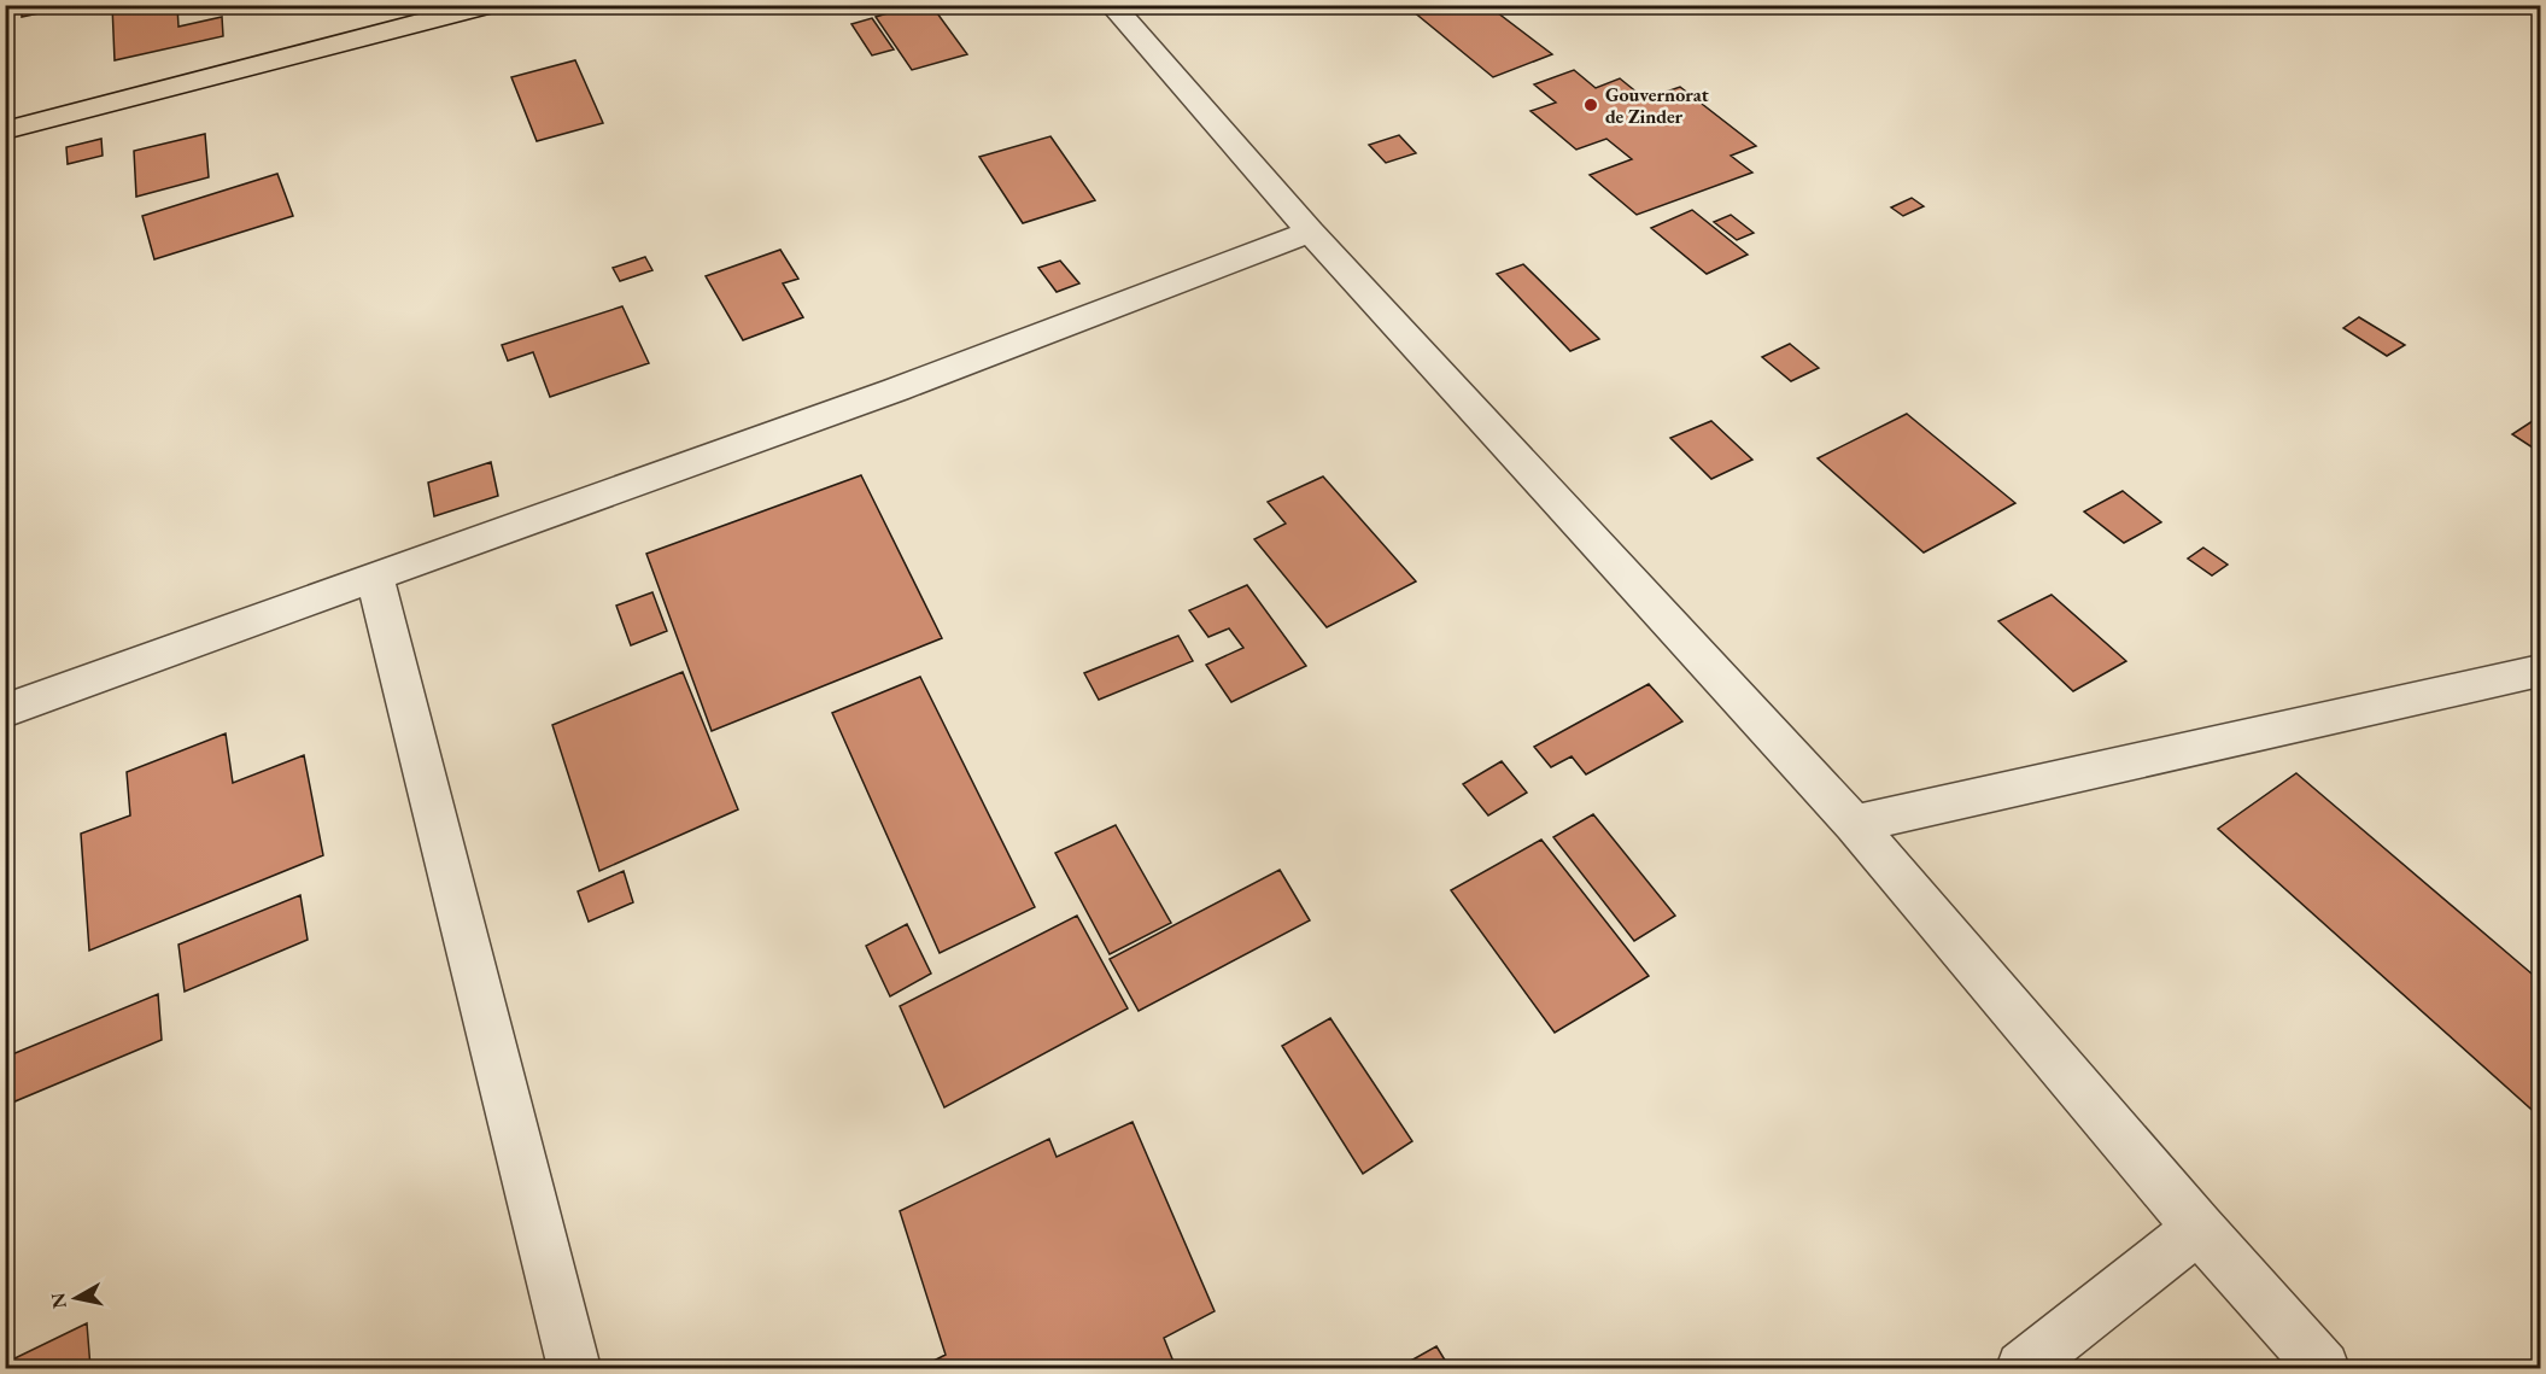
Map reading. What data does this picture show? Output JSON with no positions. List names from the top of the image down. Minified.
{"places":["Gouvernorat de Zinder"],"north":"left"}
